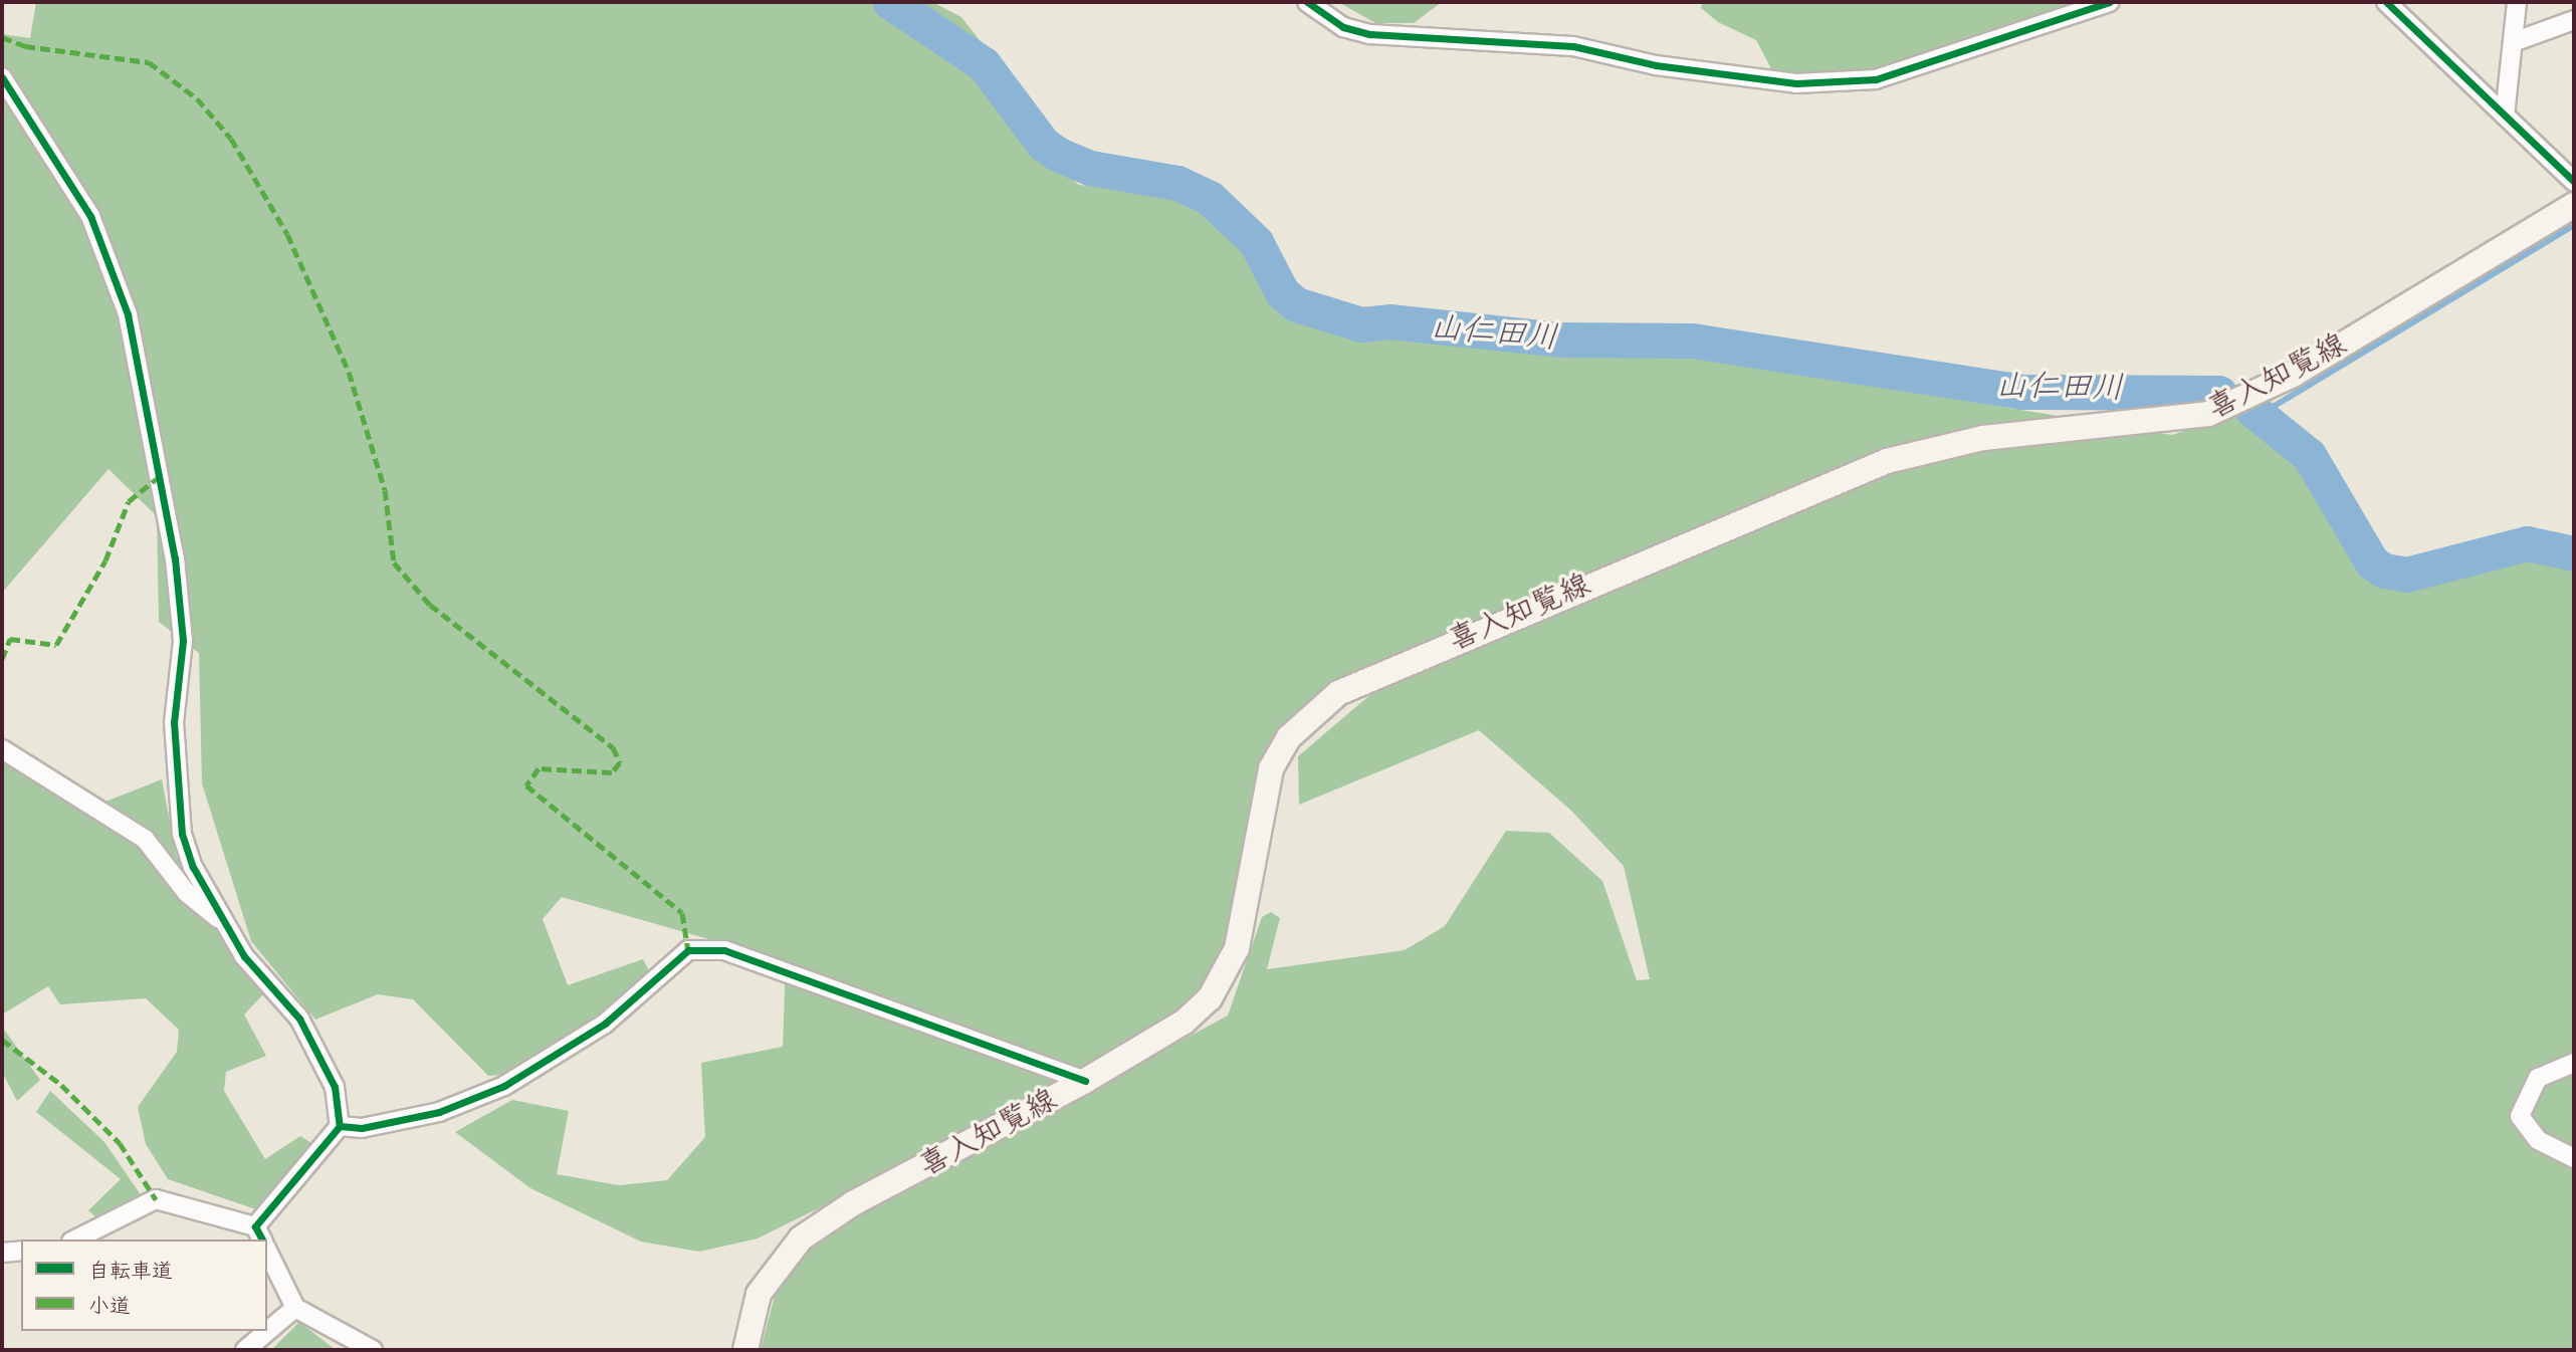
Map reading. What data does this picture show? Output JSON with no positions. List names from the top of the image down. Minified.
{"streets":{"main road":["喜入知覧線"]},"water":["山仁田川"],"legend":["自転車道","小道"]}
